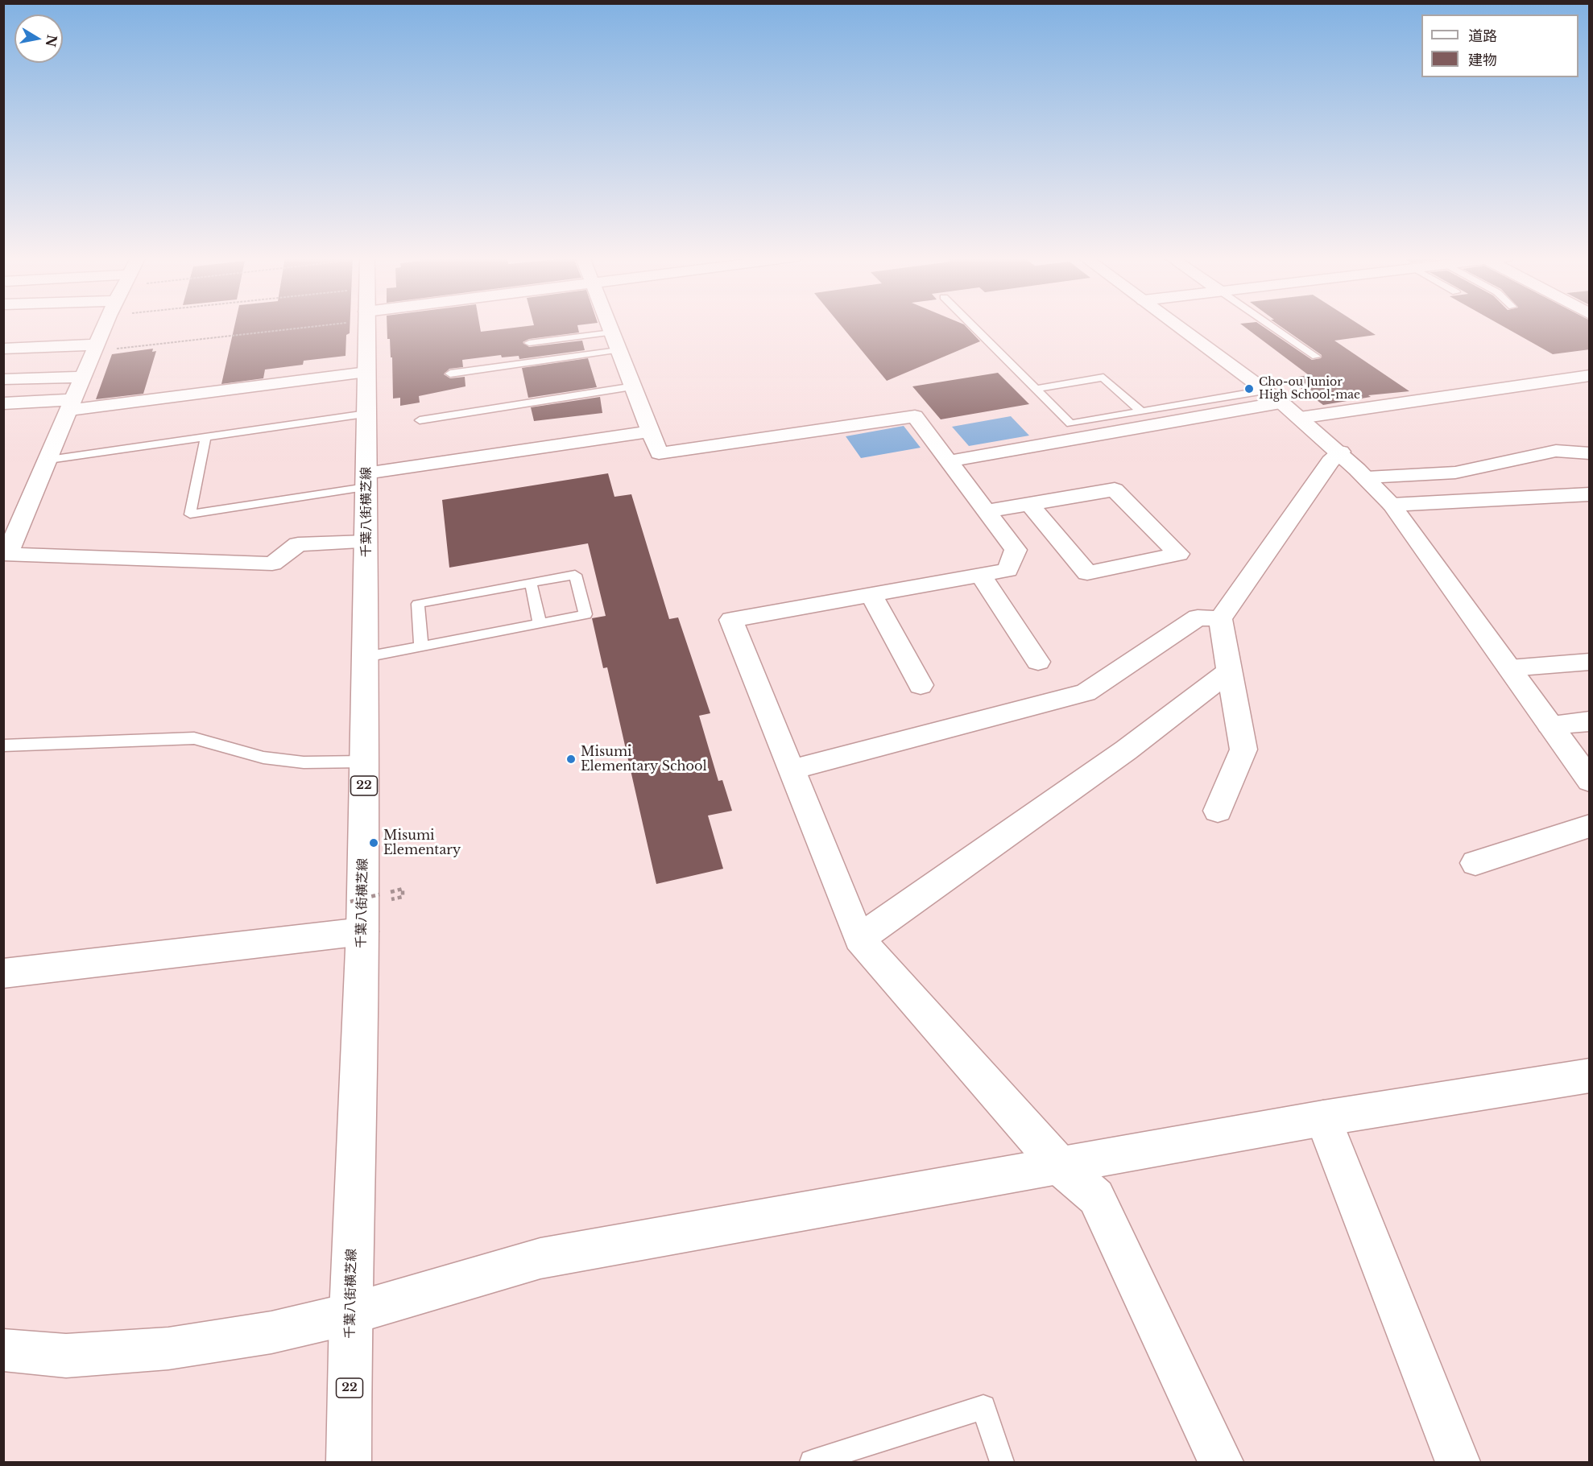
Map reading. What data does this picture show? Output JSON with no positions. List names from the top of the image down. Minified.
{"streets":{"street":["千葉八街横芝線","22"]},"places":["Cho-ou Junior High School-mae","Misumi Elementary School","Misumi Elementary"],"legend":["道路","建物"],"north":"right"}
